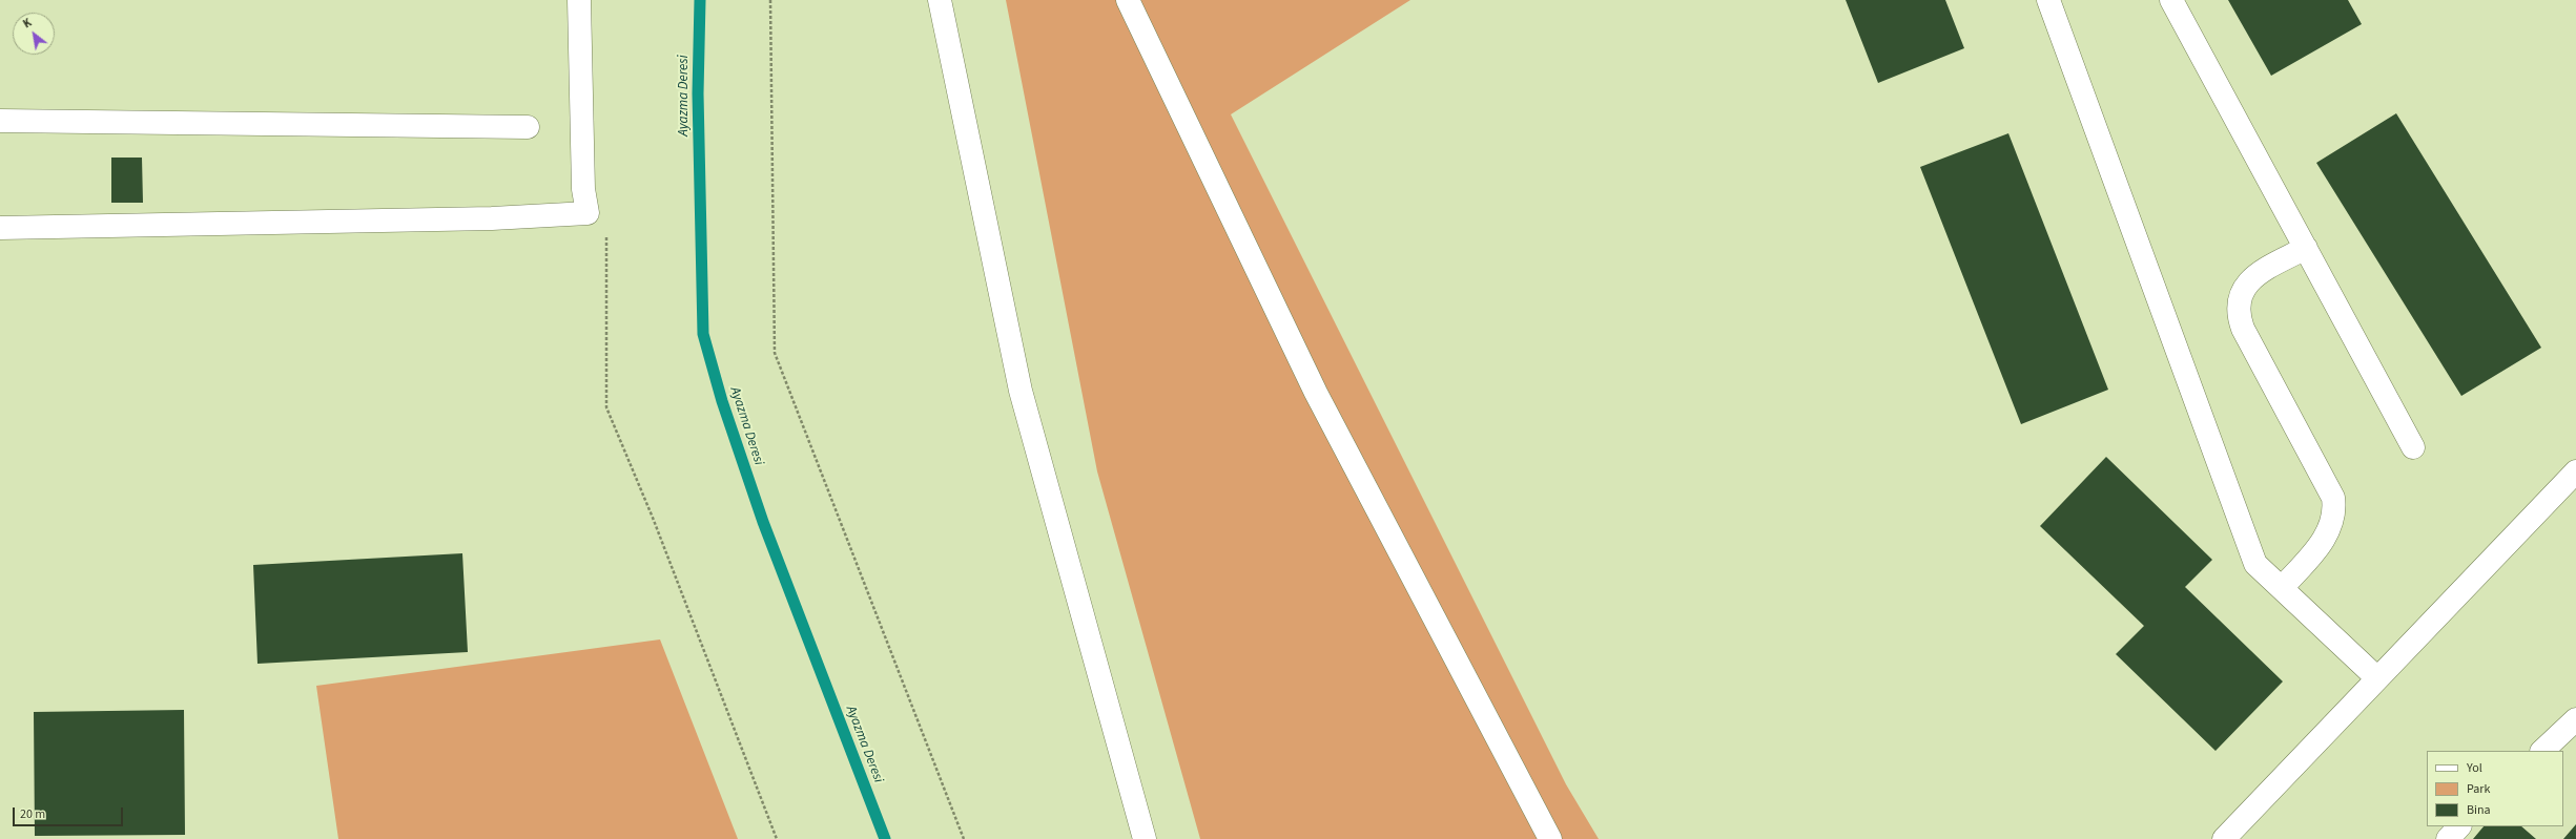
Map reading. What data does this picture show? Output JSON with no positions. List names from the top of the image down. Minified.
{"water":["Ayazma Deresi"],"legend":["Yol","Park","Bina"],"scale_bar":"20 m","north":"top left"}
